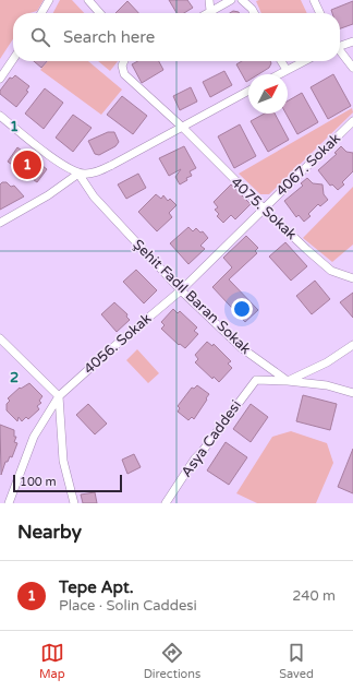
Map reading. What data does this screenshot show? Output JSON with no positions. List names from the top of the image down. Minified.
{"streets":{"street":["4067. Sokak","4075. Sokak","Şehit Fadıl Baran Sokak","4056. Sokak","Asya Caddesi"]},"crossings":[["4067. Sokak","4075. Sokak"],["4067. Sokak","4056. Sokak"],["4075. Sokak","4056. Sokak"],["Şehit Fadıl Baran Sokak","4056. Sokak"],["Şehit Fadıl Baran Sokak","Asya Caddesi"]],"scale_bar":"100 m","north":"top right","page":{"search":"Search here","pins":"1","scale":"100 m","heading":"Nearby","list":[{"mark":"1","name":"Tepe Apt.","note":"Place · Solin Caddesi","value":"240 m"}],"nav":["Map","Directions","Saved"]},"grid":{"rows":["1","2"]}}
